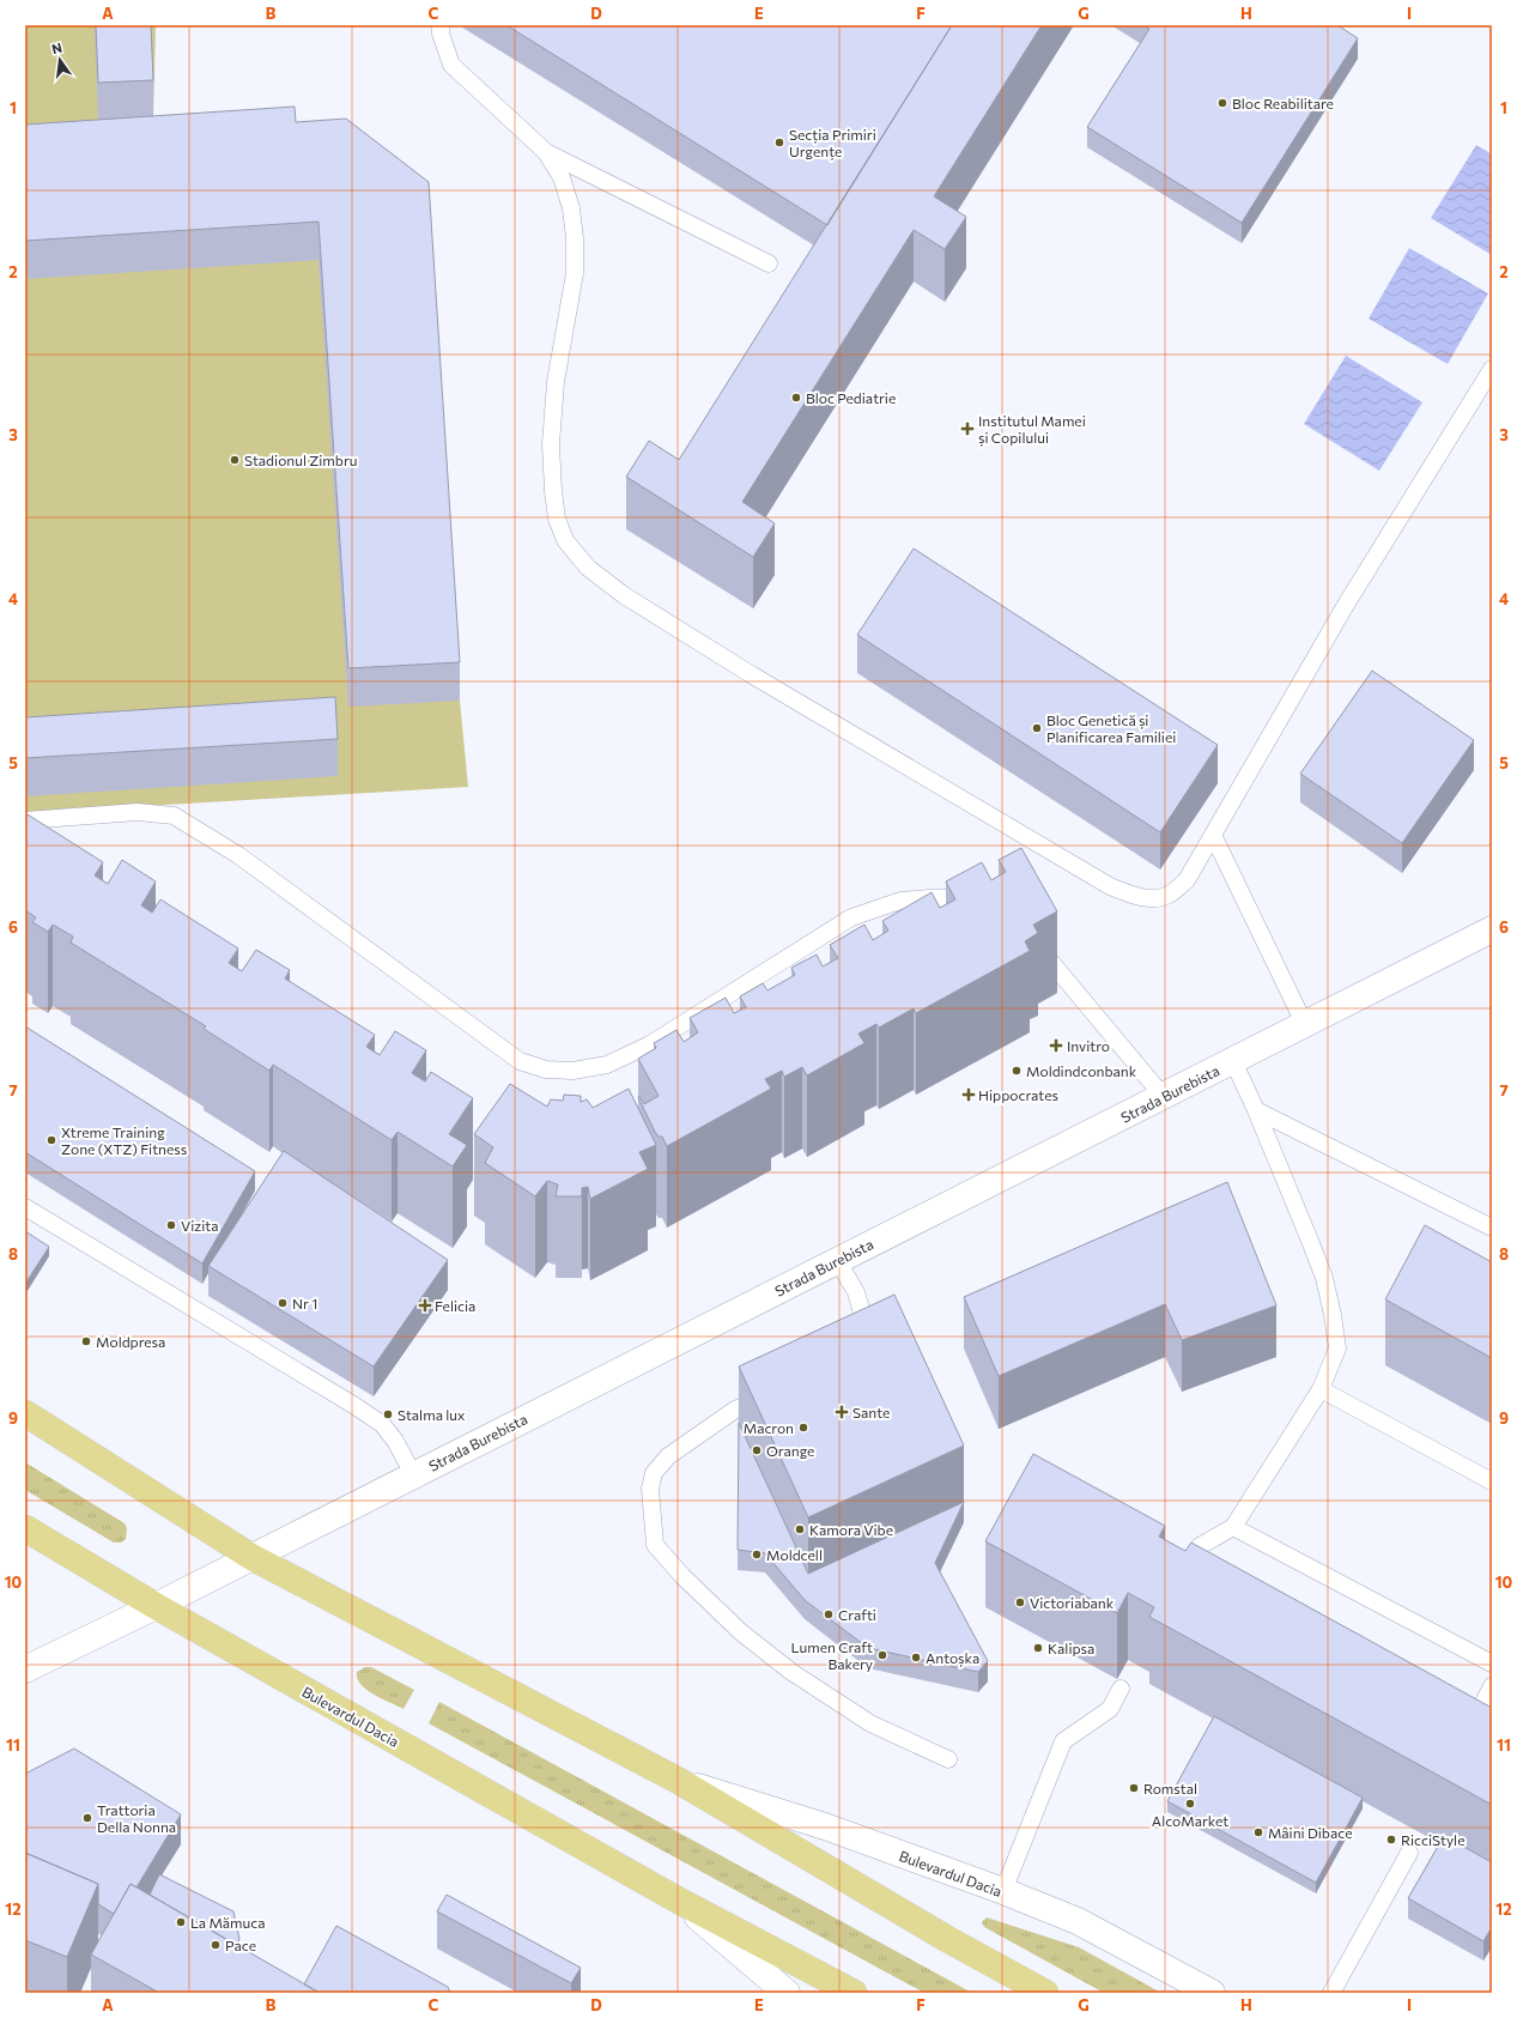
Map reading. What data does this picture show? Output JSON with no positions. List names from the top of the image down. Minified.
{"streets":{"main road":["Strada Burebista","Bulevardul Dacia"]},"crossings":[["Strada Burebista","Bulevardul Dacia"]],"places":{"other":["Bloc Reabilitare","Secția Primiri Urgențe","Bloc Pediatrie","Stadionul Zimbru","Bloc Genetică și Planificarea Familiei","Moldindconbank","Xtreme Training Zone (XTZ) Fitness","Vizita","Nr 1","Moldpresa","Stalma lux","Macron","Orange","Kamora Vibe","Moldcell","Victoriabank","Crafti","Kalipsa","Lumen Craft Bakery","Antoșka","Romstal","AlcoMarket","Trattoria Della Nonna","Mâini Dibace","RicciStyle","La Mămuca","Pace"],"health":["Institutul Mamei și Copilului","Invitro","Hippocrates","Felicia","Sante"]},"north":"top","grid":{"columns":["A","B","C","D","E","F","G","H","I"],"rows":["1","2","3","4","5","6","7","8","9","10","11","12"]}}
